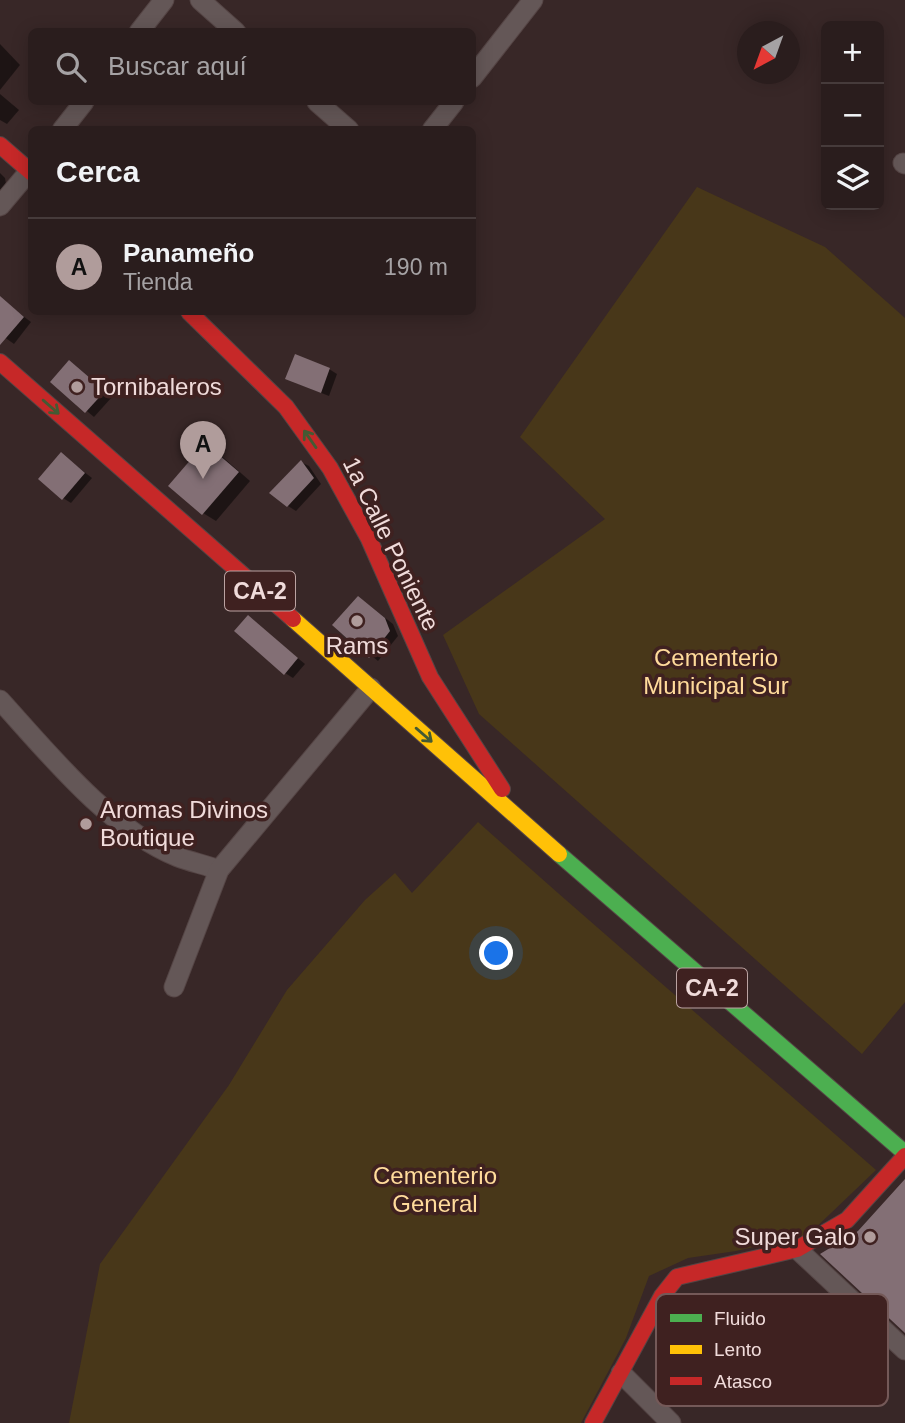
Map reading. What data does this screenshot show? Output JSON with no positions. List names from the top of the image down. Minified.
{"streets":{"main road":["1a Calle Poniente","CA-2"]},"crossings":[["1a Calle Poniente","CA-2"]],"parks":["Cementerio Municipal Sur","Cementerio General"],"places":["Tornibaleros","Rams","Aromas Divinos Boutique","Super Galo"],"legend":["Fluido","Lento","Atasco"],"north":"bottom left","page":{"map_buttons":["+","−"],"search":"Buscar aquí","heading":"Cerca","list":[{"mark":"A","name":"Panameño","note":"Tienda","value":"190 m"}],"pins":"A"}}
